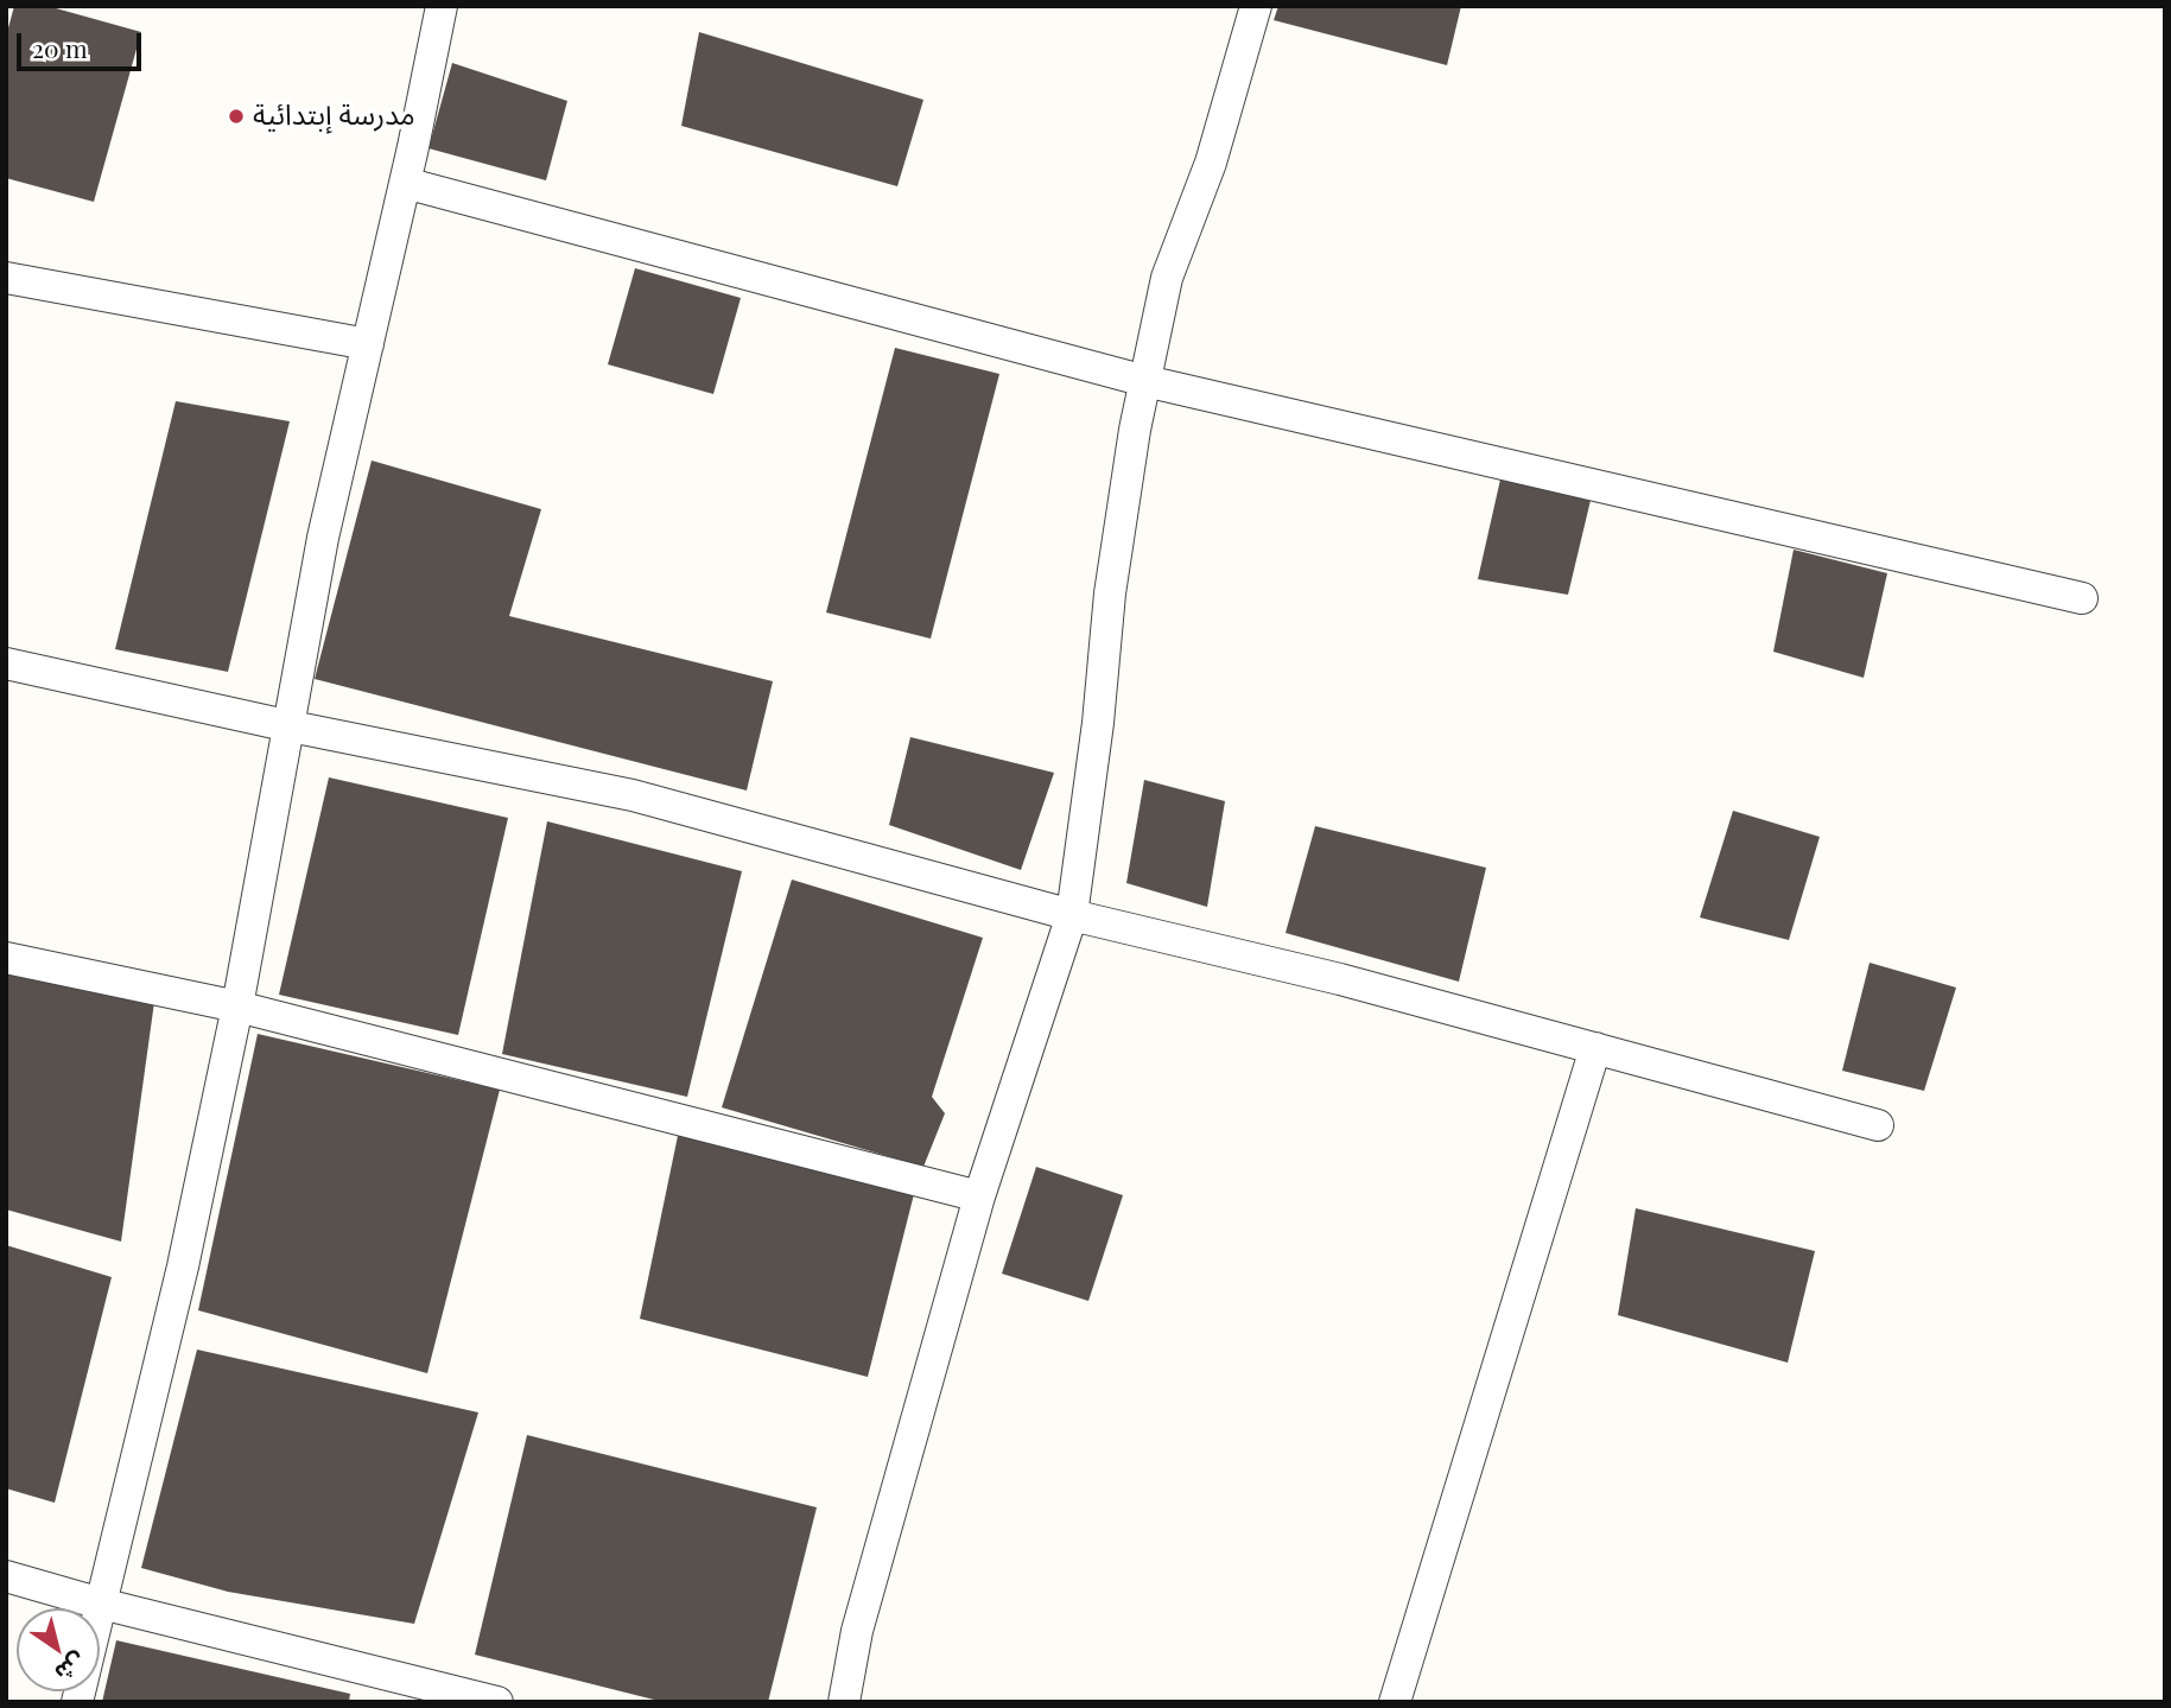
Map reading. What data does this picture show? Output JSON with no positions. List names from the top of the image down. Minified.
{"places":["مدرسة إبتدائية"],"scale_bar":"20 m","north":"bottom right"}
